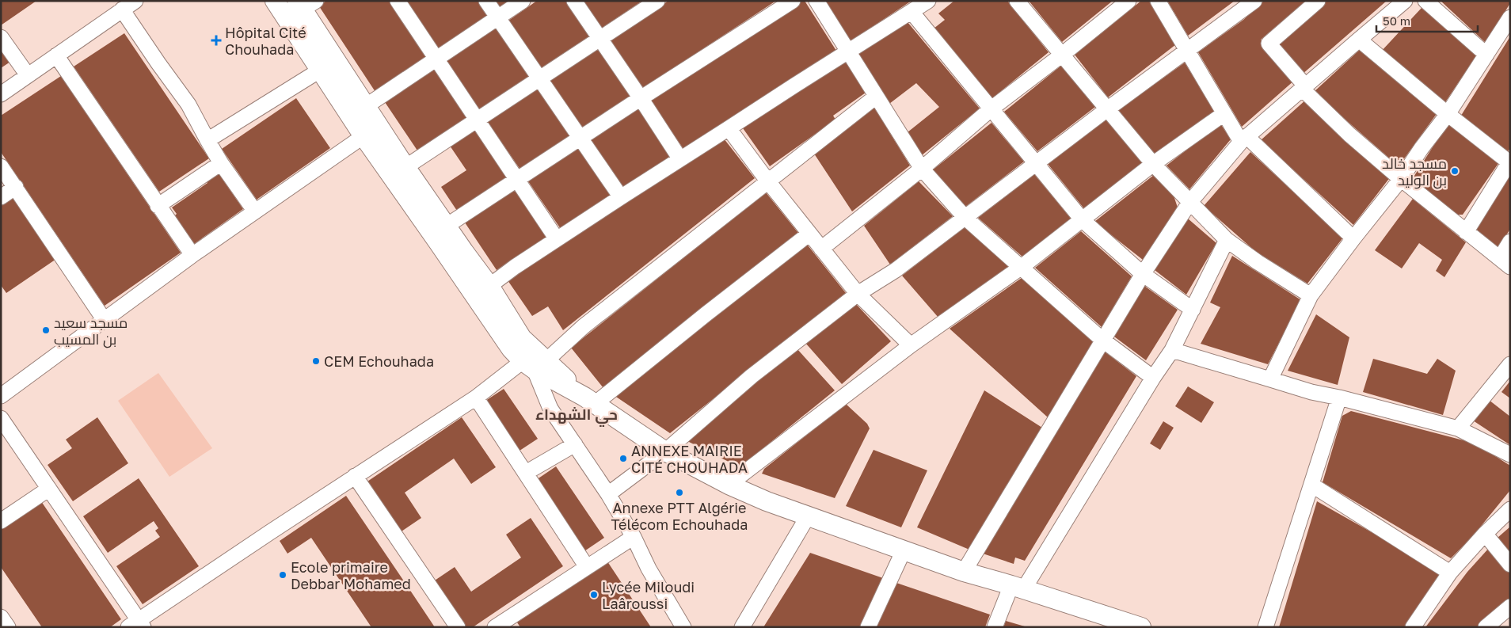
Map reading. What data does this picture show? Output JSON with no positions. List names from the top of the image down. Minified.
{"districts":["حي الشهداء"],"places":{"health":["Hôpital Cité Chouhada"],"other":["مسجد خالد بن الوليد","مسجد سعيد بن المسيب","CEM Echouhada","ANNEXE MAIRIE CITÉ CHOUHADA","Annexe PTT Algérie Télécom Echouhada","Ecole primaire Debbar Mohamed","Lycée Miloudi Laâroussi"]},"scale_bar":"50 m"}
